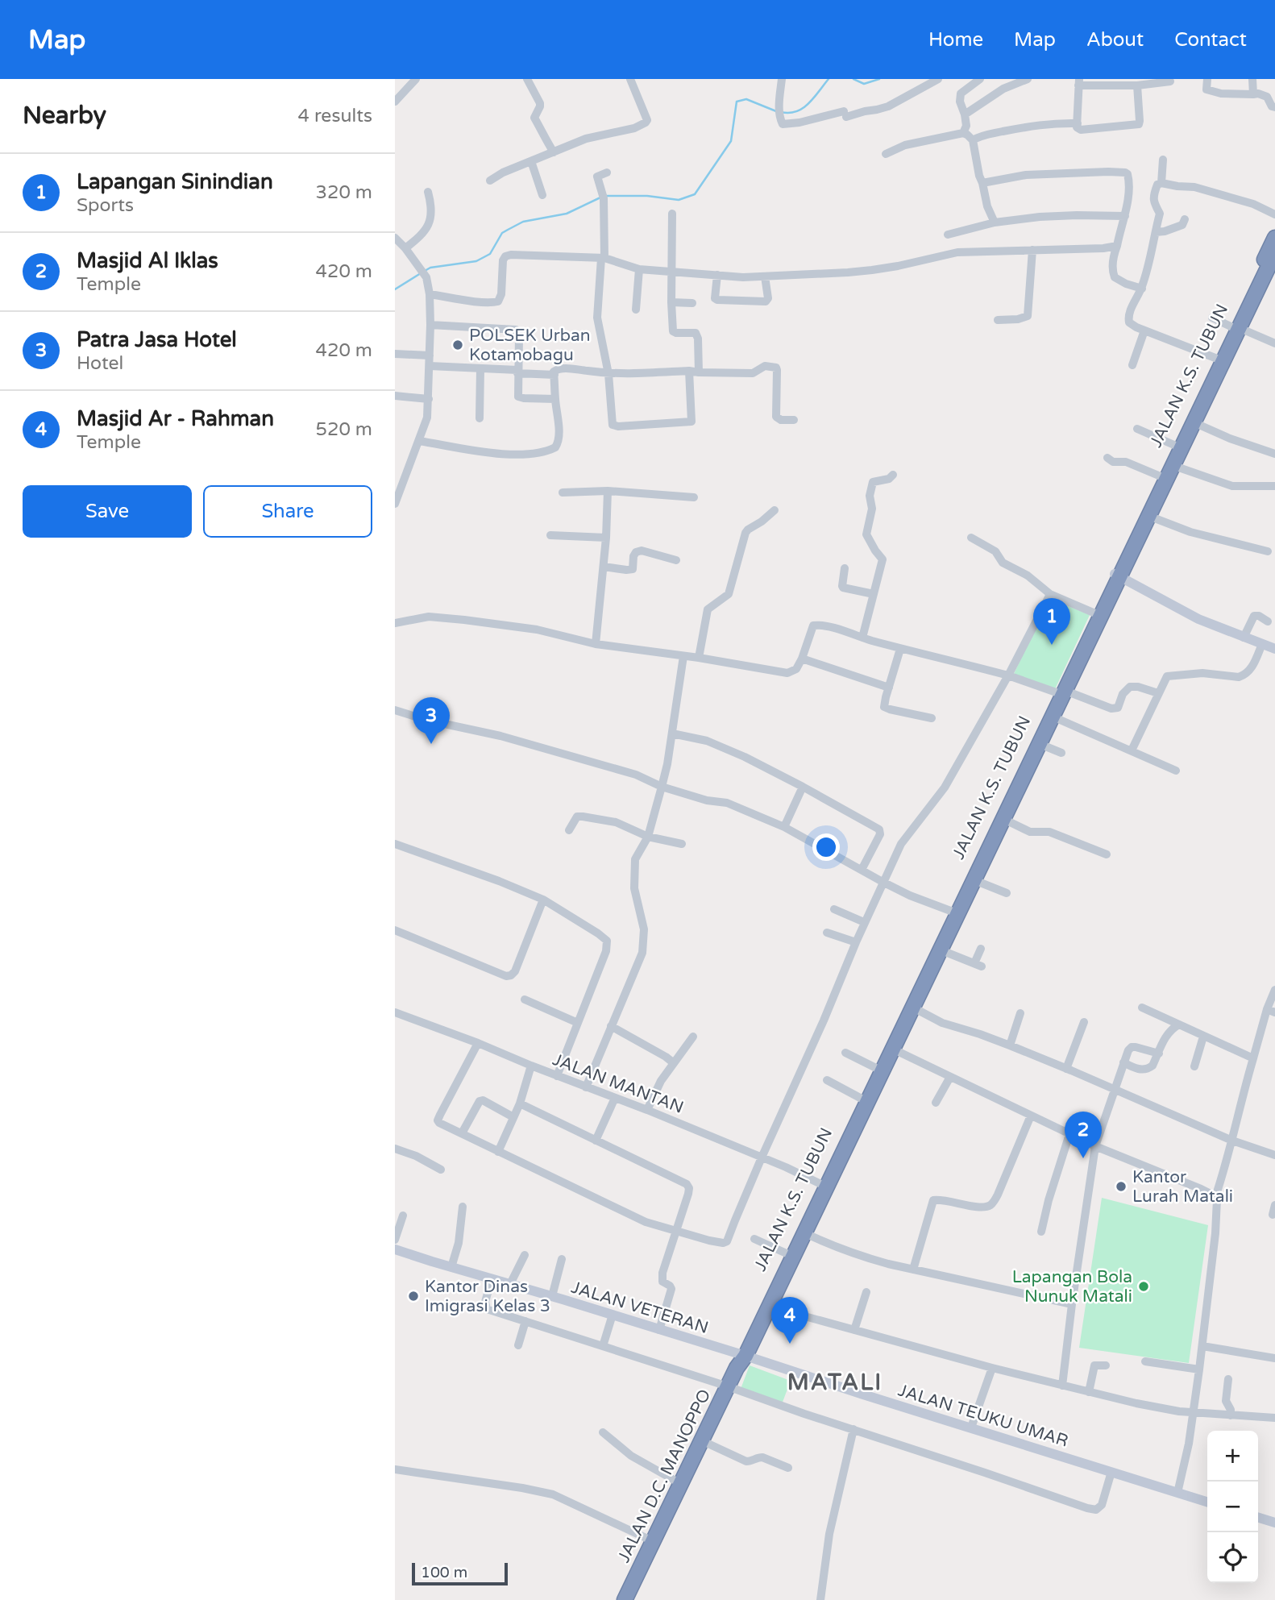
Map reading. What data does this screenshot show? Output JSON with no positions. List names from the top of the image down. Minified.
{"streets":{"highway":["JALAN K.S. TUBUN","JALAN D.C. MANOPPO"],"street":["JALAN MANTAN","JALAN VETERAN","JALAN TEUKU UMAR"]},"crossings":[["JALAN K.S. TUBUN","JALAN MANTAN"],["JALAN K.S. TUBUN","JALAN VETERAN"],["JALAN K.S. TUBUN","JALAN TEUKU UMAR"],["JALAN K.S. TUBUN","JALAN D.C. MANOPPO"],["JALAN VETERAN","JALAN TEUKU UMAR"],["JALAN VETERAN","JALAN D.C. MANOPPO"],["JALAN TEUKU UMAR","JALAN D.C. MANOPPO"]],"districts":["MATALI"],"places":["POLSEK Urban Kotamobagu","Kantor Lurah Matali","Lapangan Bola Nunuk Matali","Kantor Dinas Imigrasi Kelas 3"],"scale_bar":"100 m","page":{"header":"Map","nav":["Home","Map","About","Contact"],"heading":["Nearby","4 results"],"list":[{"mark":"1","name":"Lapangan Sinindian","note":"Sports","value":"320 m"},{"mark":"2","name":"Masjid Al Iklas","note":"Temple","value":"420 m"},{"mark":"3","name":"Patra Jasa Hotel","note":"Hotel","value":"420 m"},{"mark":"4","name":"Masjid Ar - Rahman","note":"Temple","value":"520 m"}],"buttons":["Save","Share"],"pins":["1","3","2","4"],"map_buttons":["+","−"],"scale":"100 m"}}
